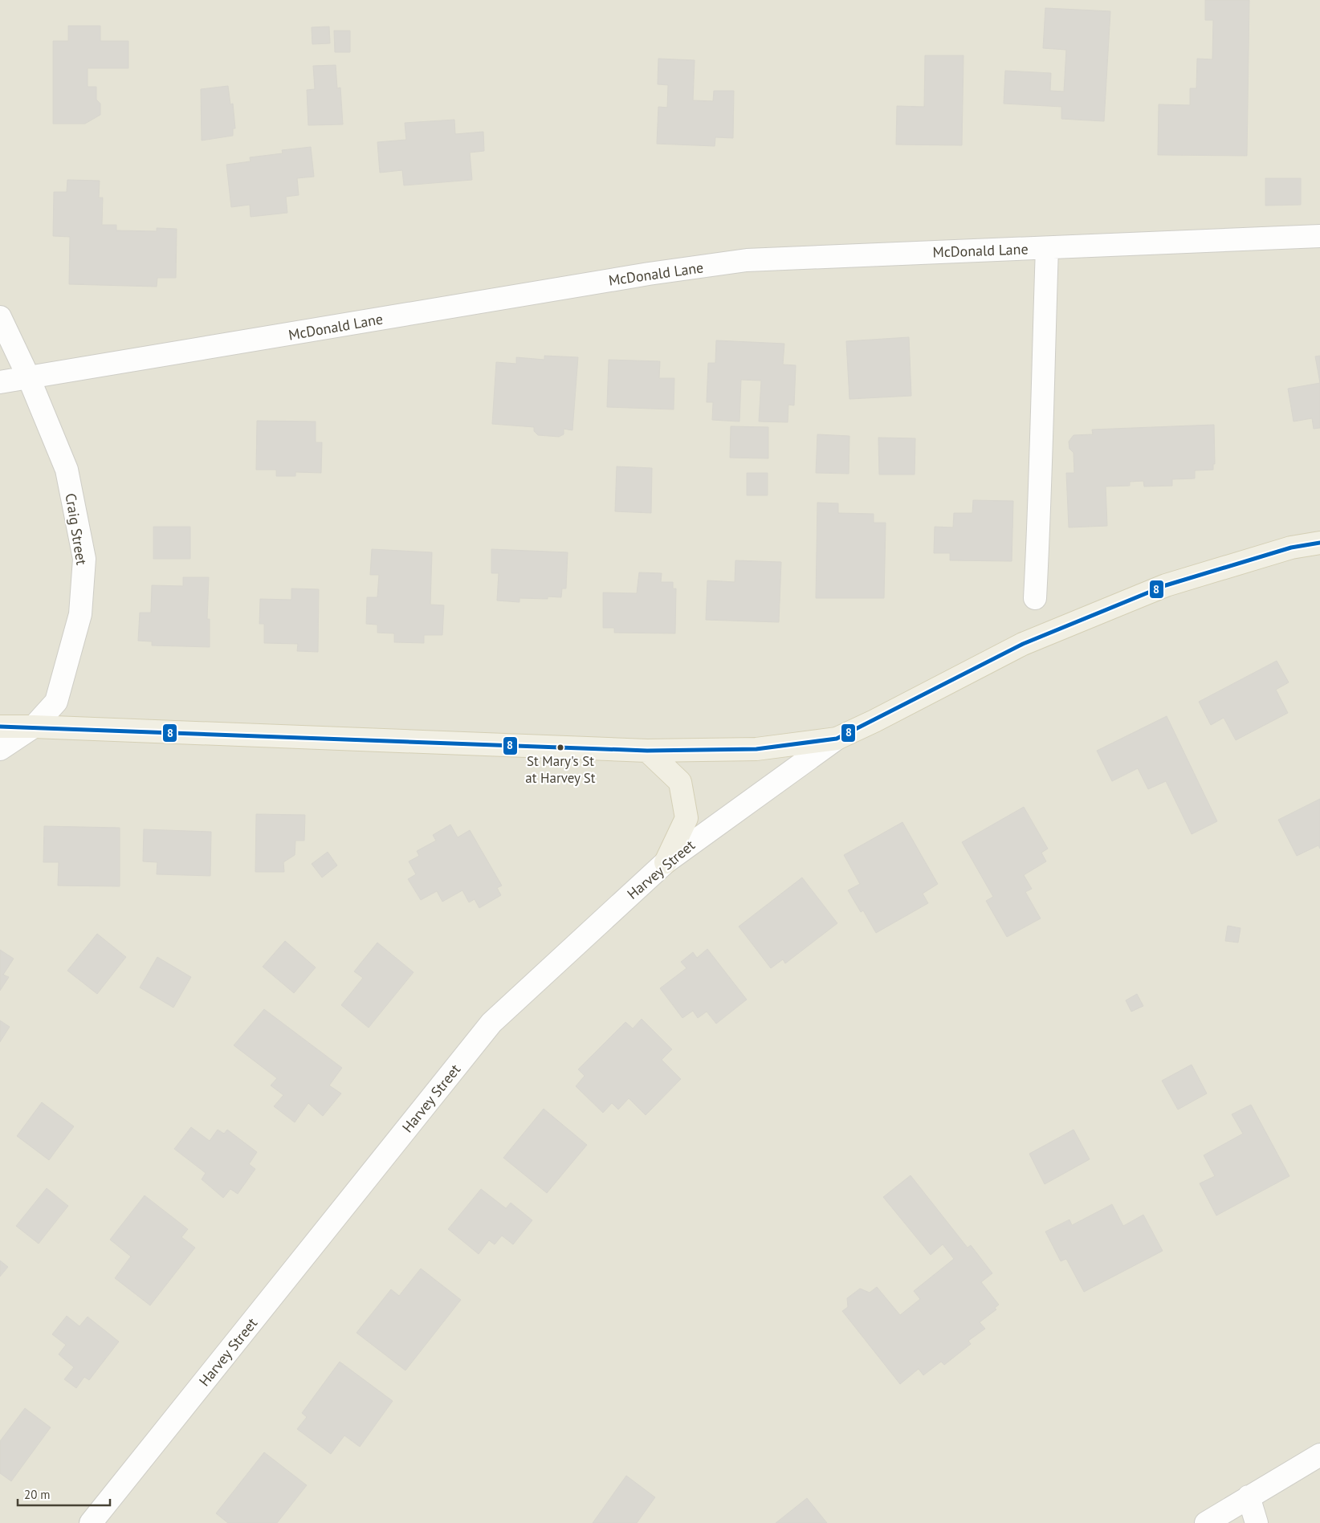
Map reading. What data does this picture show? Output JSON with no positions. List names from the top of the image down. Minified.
{"streets":{"street":["McDonald Lane","Craig Street","Harvey Street"]},"crossings":[["McDonald Lane","Craig Street"]],"places":["St Mary's St at Harvey St"],"lines":["transit line 8"],"scale_bar":"20 m"}
